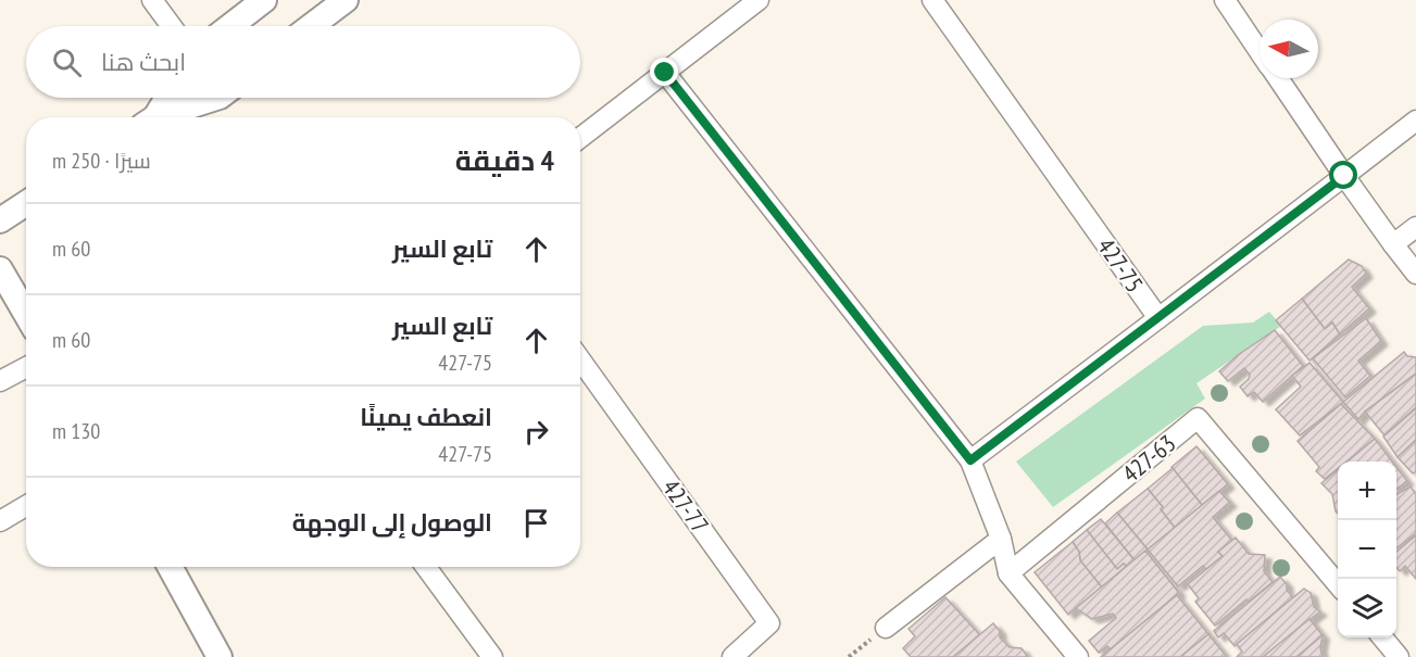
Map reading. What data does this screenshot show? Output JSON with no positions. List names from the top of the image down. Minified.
{"streets":{"street":["427-75","427-63","427-77"]},"north":"left","page":{"search":"ابحث هنا","heading":["4 دقيقة","سيرًا · 250 m"],"list":[["تابع السير","60 m"],["تابع السير","427-75","60 m"],["انعطف يمينًا","427-75","130 m"],"الوصول إلى الوجهة"],"map_buttons":["+","−"]}}
